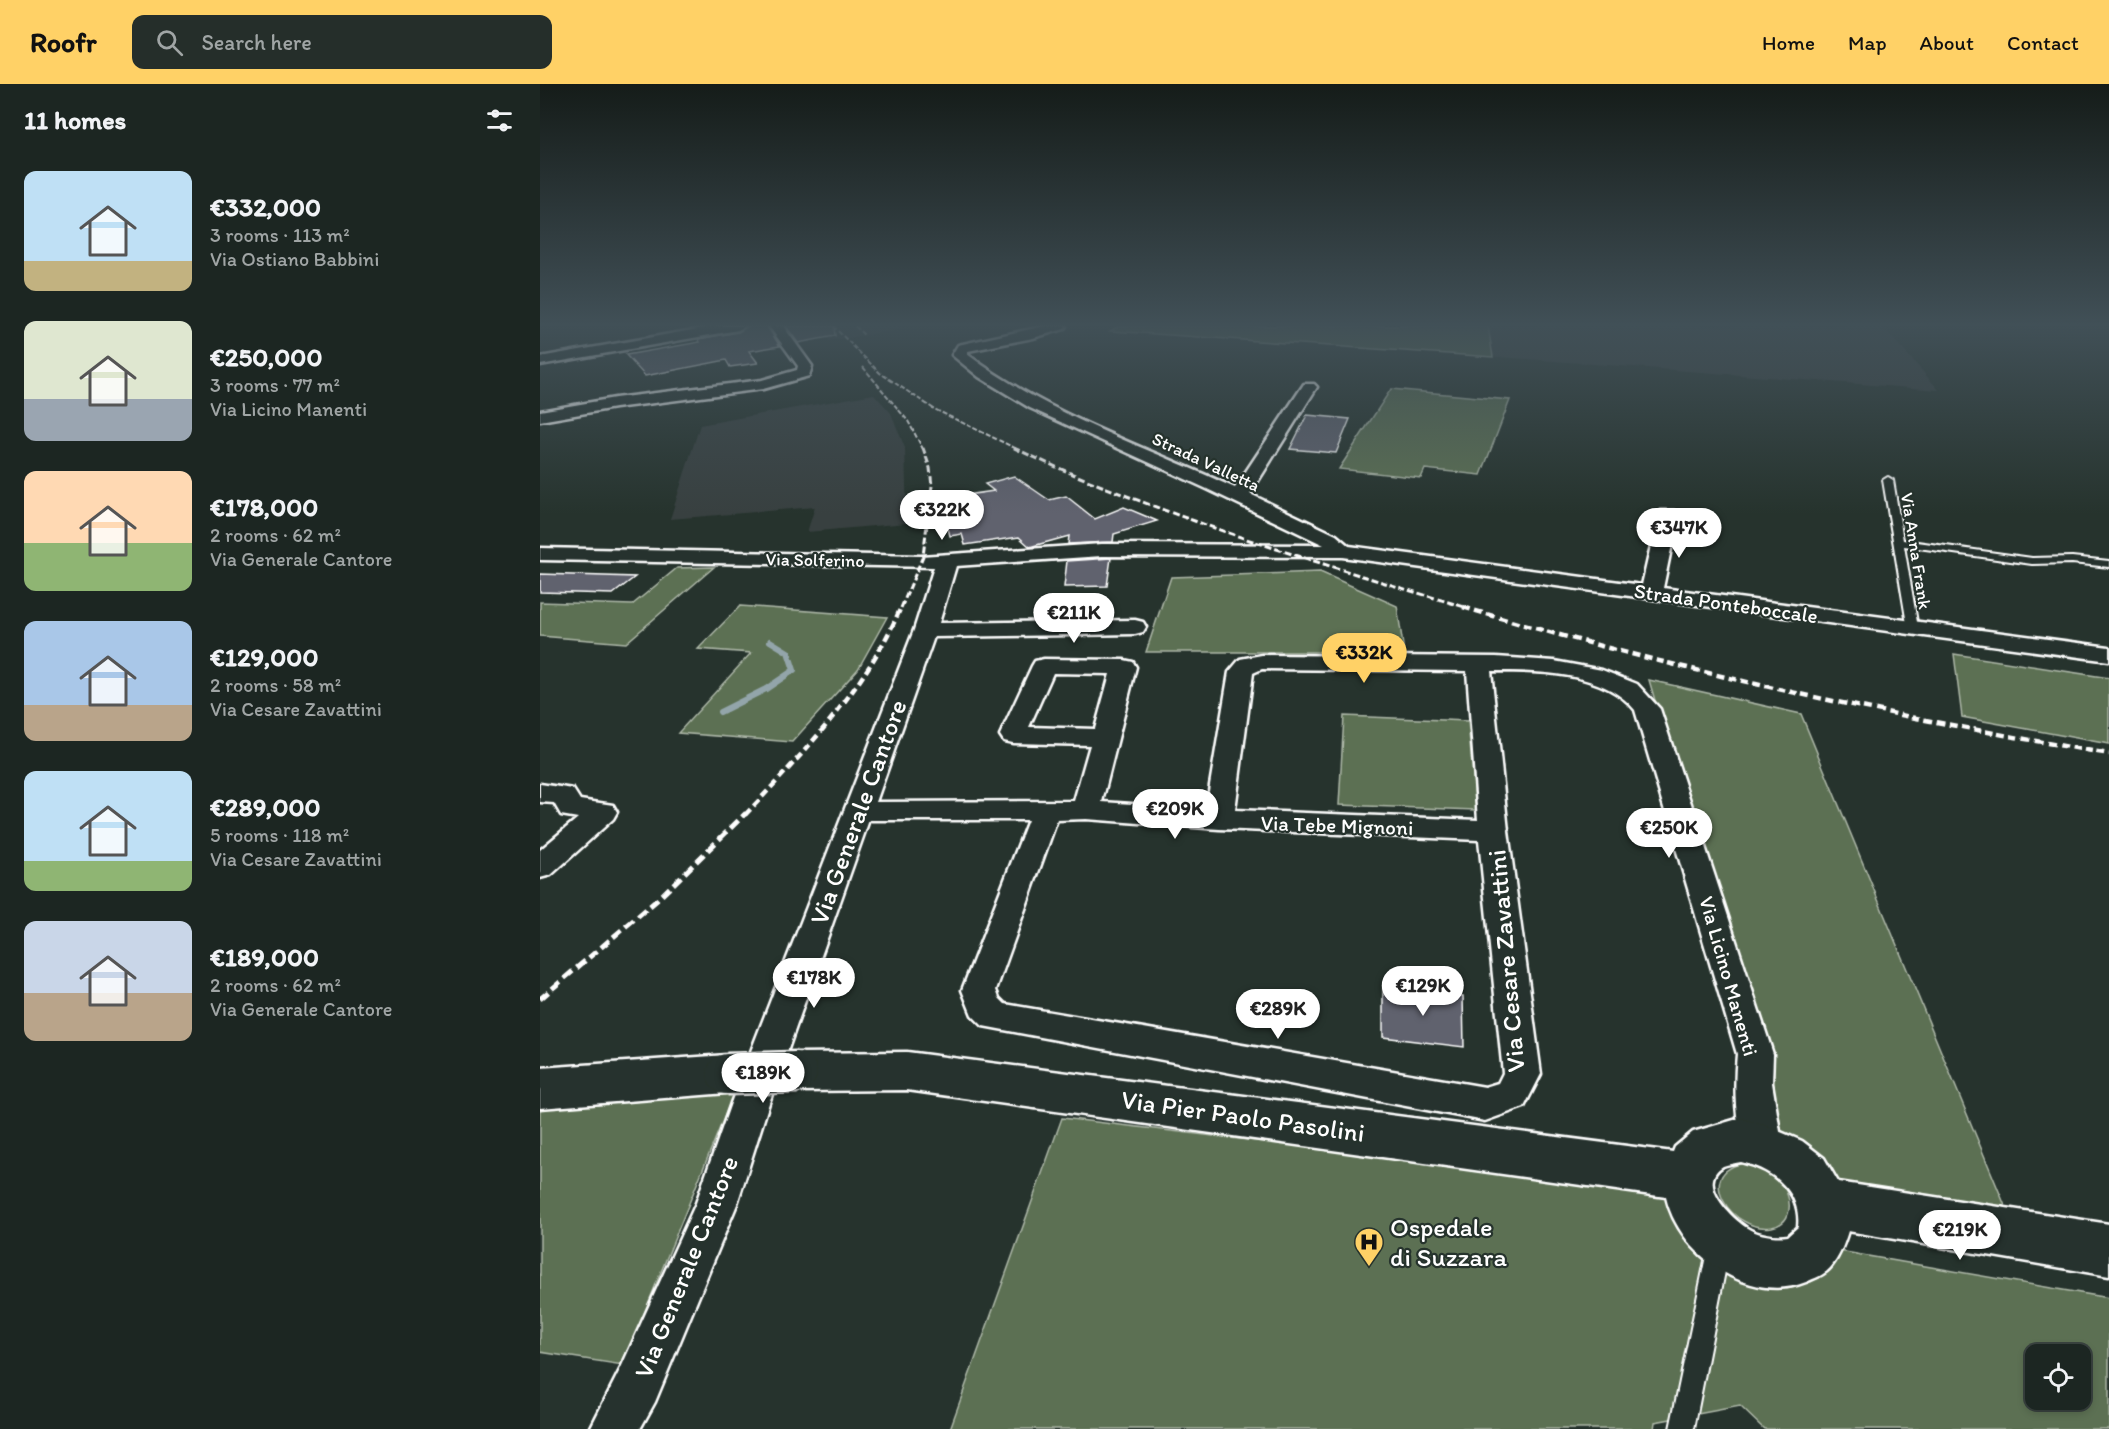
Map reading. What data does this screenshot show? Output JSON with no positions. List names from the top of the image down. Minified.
{"streets":{"street":["Strada Valletta","Via Solferino","Strada Ponteboccale","Via Generale Cantore","Via Tebe Mignoni","Via Cesare Zavattini","Via Licino Manenti","Via Pier Paolo Pasolini"],"lane":["Via Anna Frank"]},"crossings":[["Strada Valletta","Via Solferino"],["Strada Valletta","Strada Ponteboccale"],["Via Anna Frank","Strada Ponteboccale"],["Via Solferino","Strada Ponteboccale"],["Via Solferino","Via Generale Cantore"],["Via Generale Cantore","Via Tebe Mignoni"],["Via Tebe Mignoni","Via Cesare Zavattini"],["Via Tebe Mignoni","Via Licino Manenti"],["Via Licino Manenti","Via Pier Paolo Pasolini"]],"places":{"hospital":["Ospedale di Suzzara"]},"page":{"header":"Roofr","search":"Search here","nav":["Home","Map","About","Contact"],"heading":"11 homes","list":[{"name":"€332,000","note":"3 rooms · 113 m² · Via Ostiano Babbini"},{"name":"€250,000","note":"3 rooms · 77 m² · Via Licino Manenti"},{"name":"€178,000","note":"2 rooms · 62 m² · Via Generale Cantore"},{"name":"€129,000","note":"2 rooms · 58 m² · Via Cesare Zavattini"},{"name":"€289,000","note":"5 rooms · 118 m² · Via Cesare Zavattini"},{"name":"€189,000","note":"2 rooms · 62 m² · Via Generale Cantore"}],"price":["€322K","€347K","€211K","€332K","€209K","€250K","€178K","€129K","€289K","€189K","€219K"]}}
